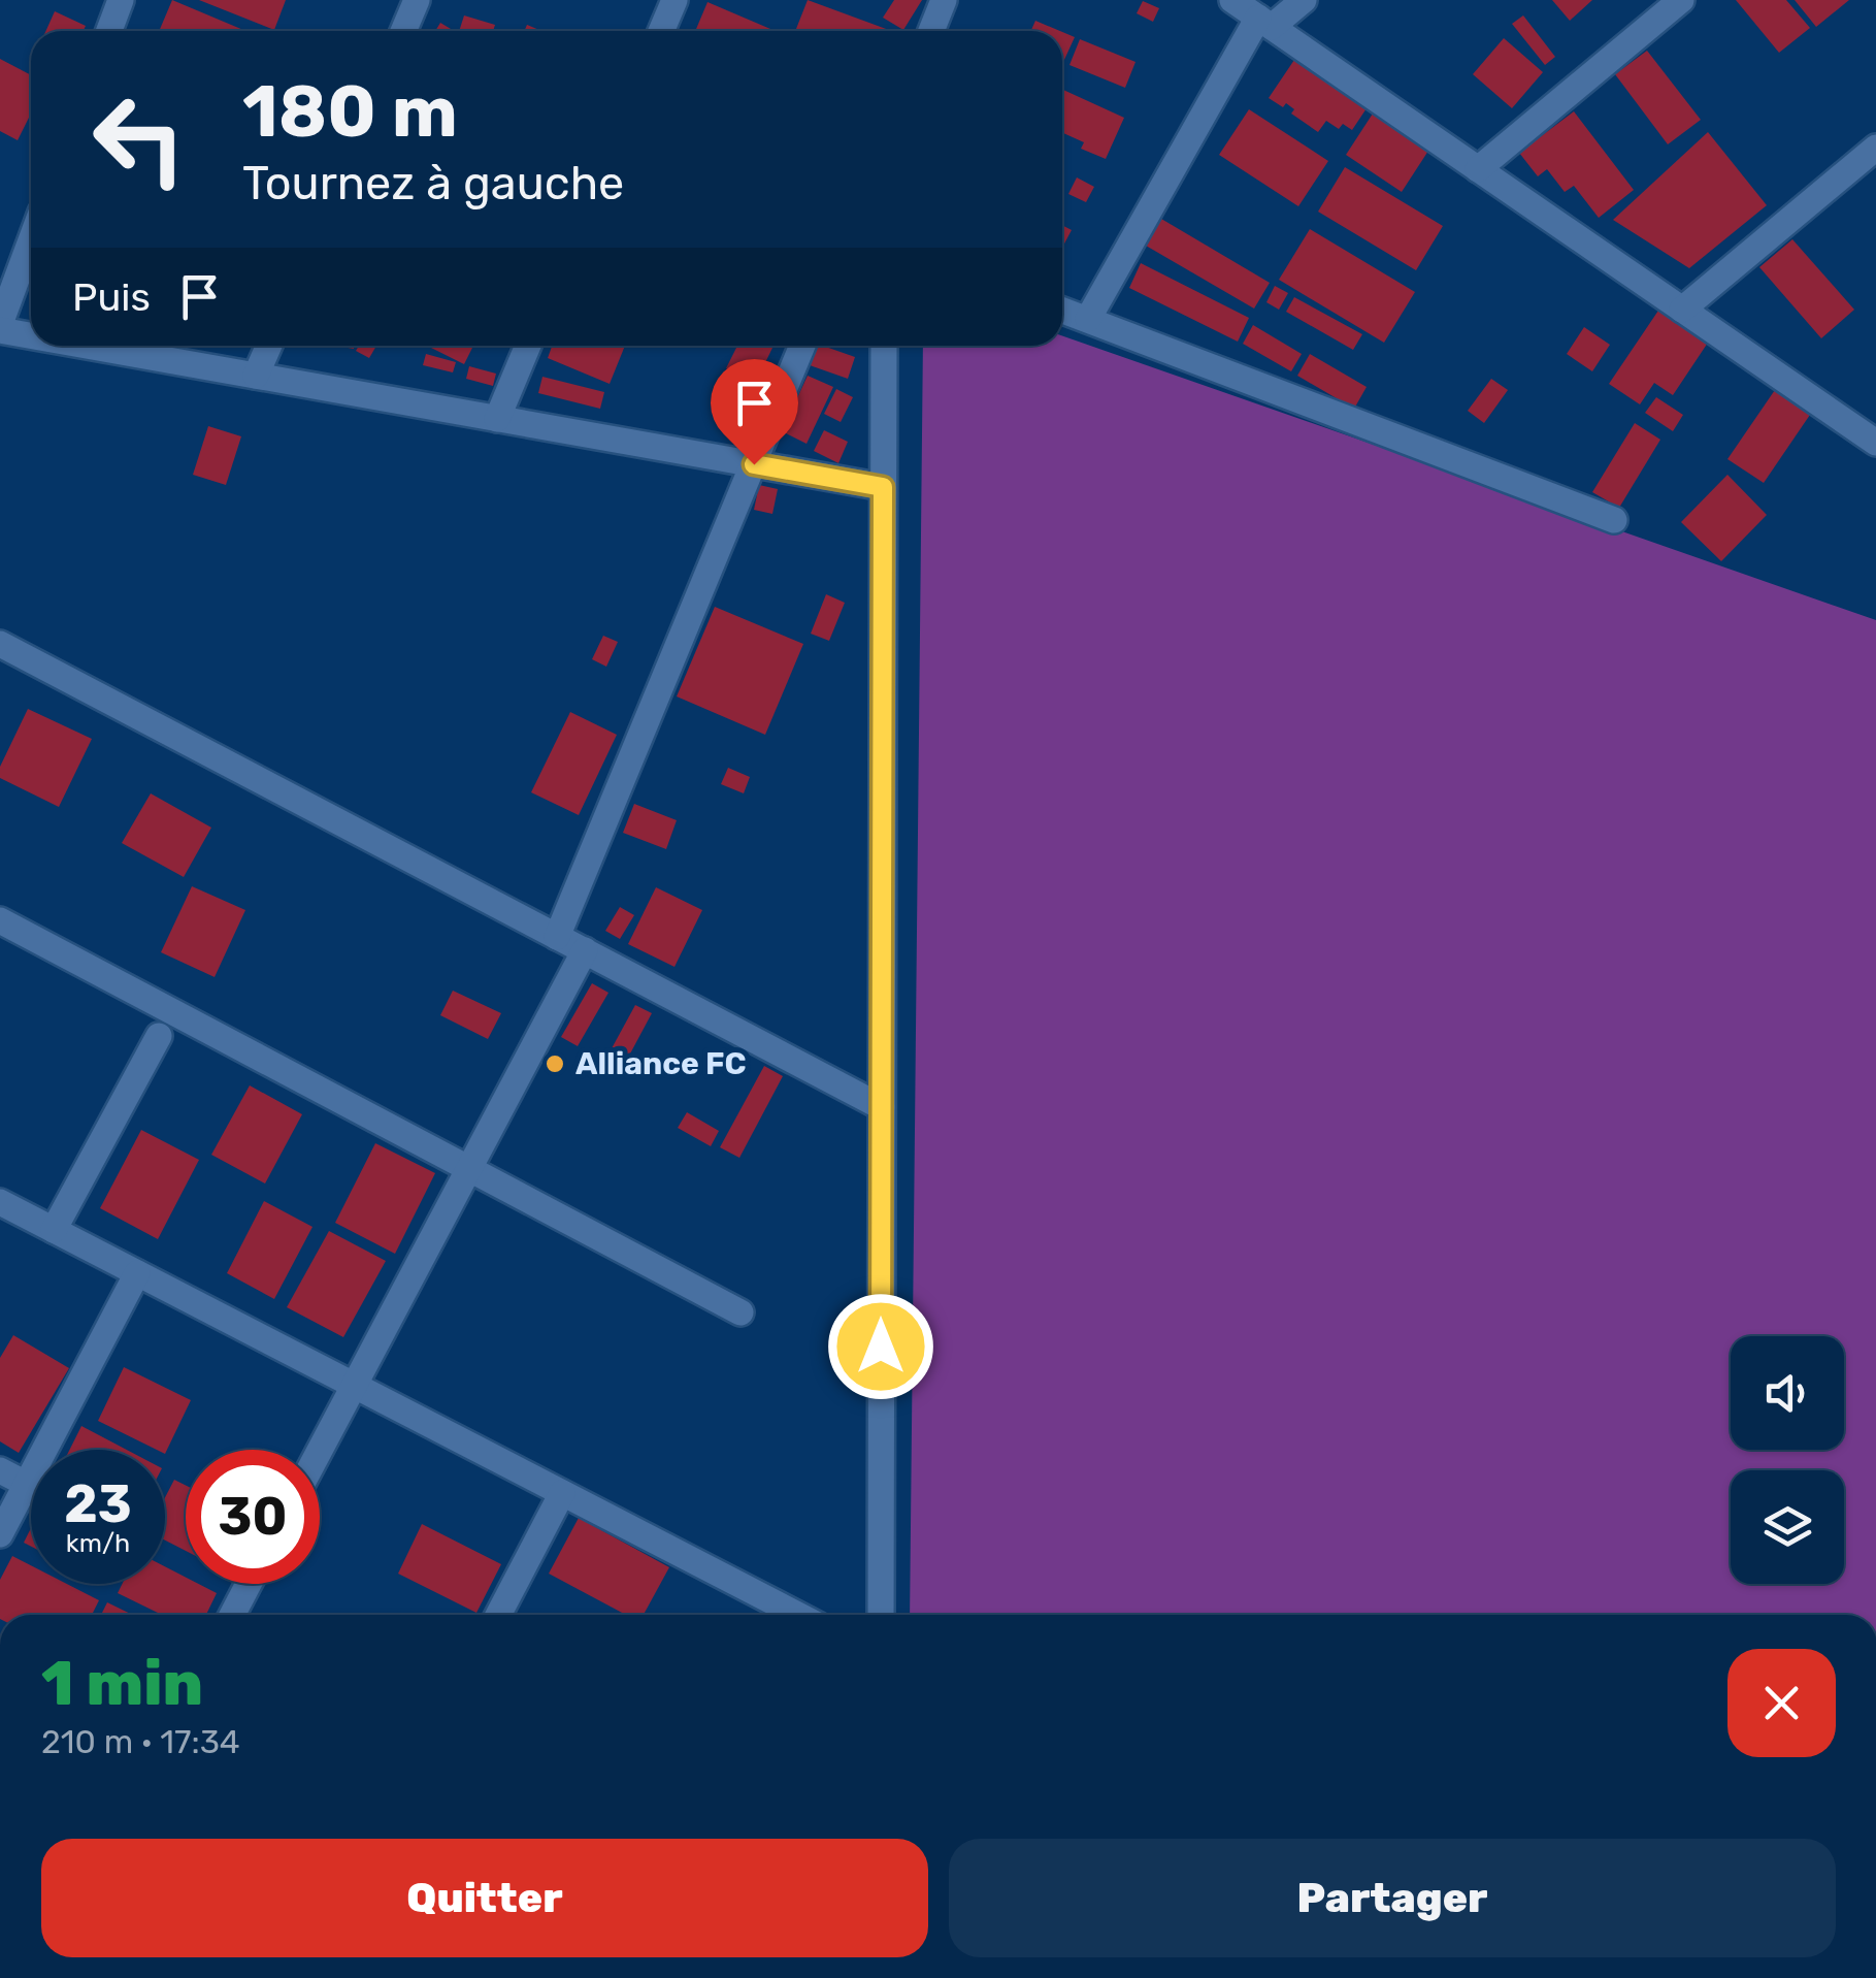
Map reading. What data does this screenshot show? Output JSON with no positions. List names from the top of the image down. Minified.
{"places":["Alliance FC"],"page":{"turn":["180 m","Tournez à gauche"],"then":"Puis","speed":"23 km/h","limit":"30","heading":["1 min","210 m · 17:34"],"buttons":["Quitter","Partager"]}}
